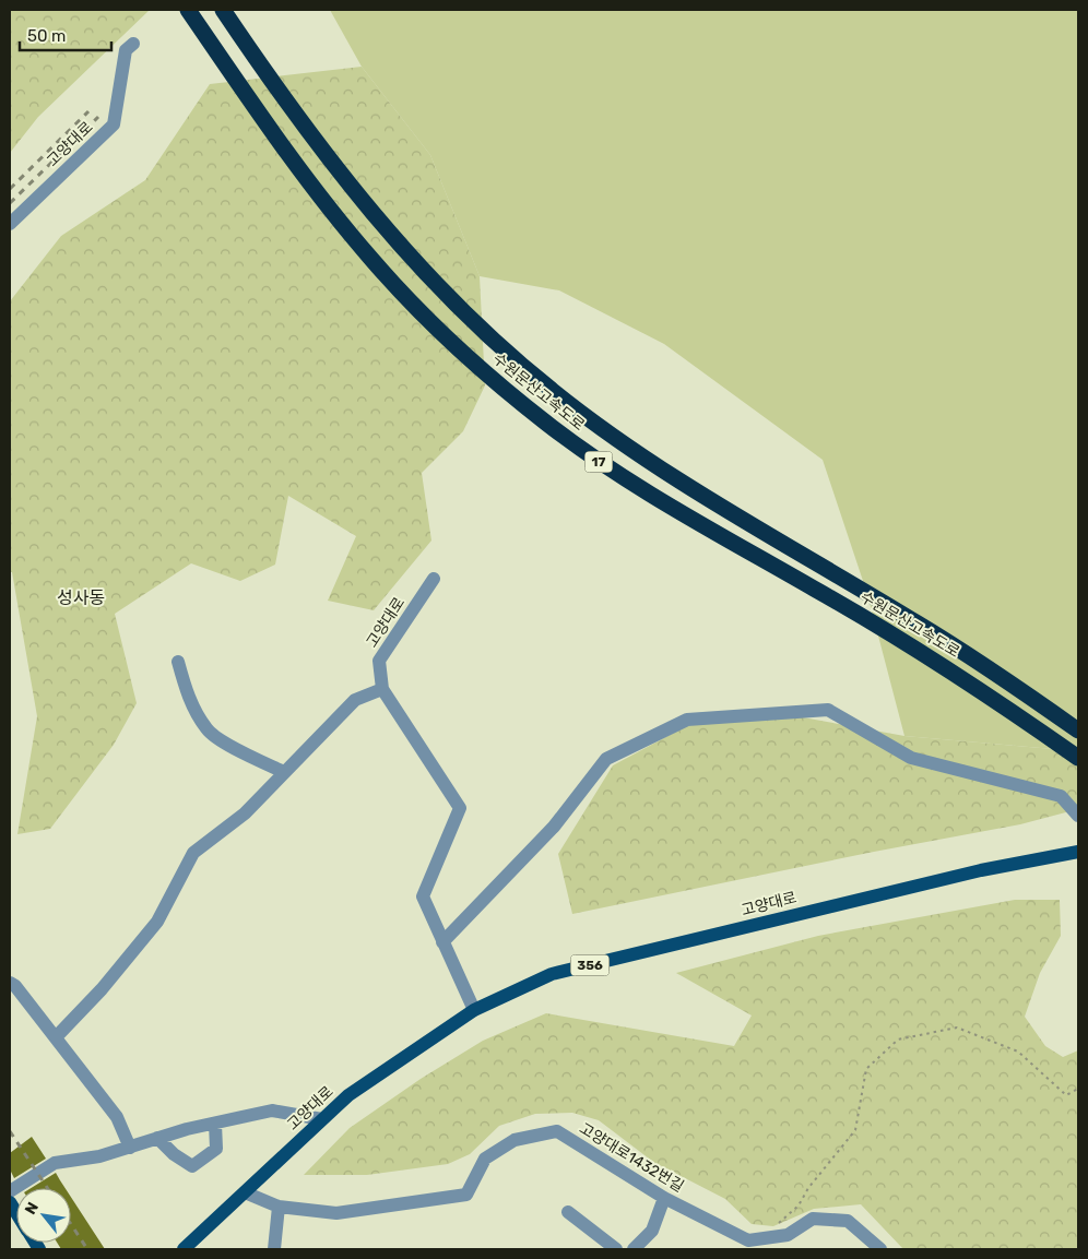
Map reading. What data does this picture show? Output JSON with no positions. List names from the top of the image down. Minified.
{"streets":{"highway":["수원문산고속도로","17"],"main road":["고양대로","356"],"street":["고양대로1432번길"]},"crossings":[["고양대로","고양대로1432번길"]],"districts":["성사동"],"scale_bar":"50 m","north":"top left"}
